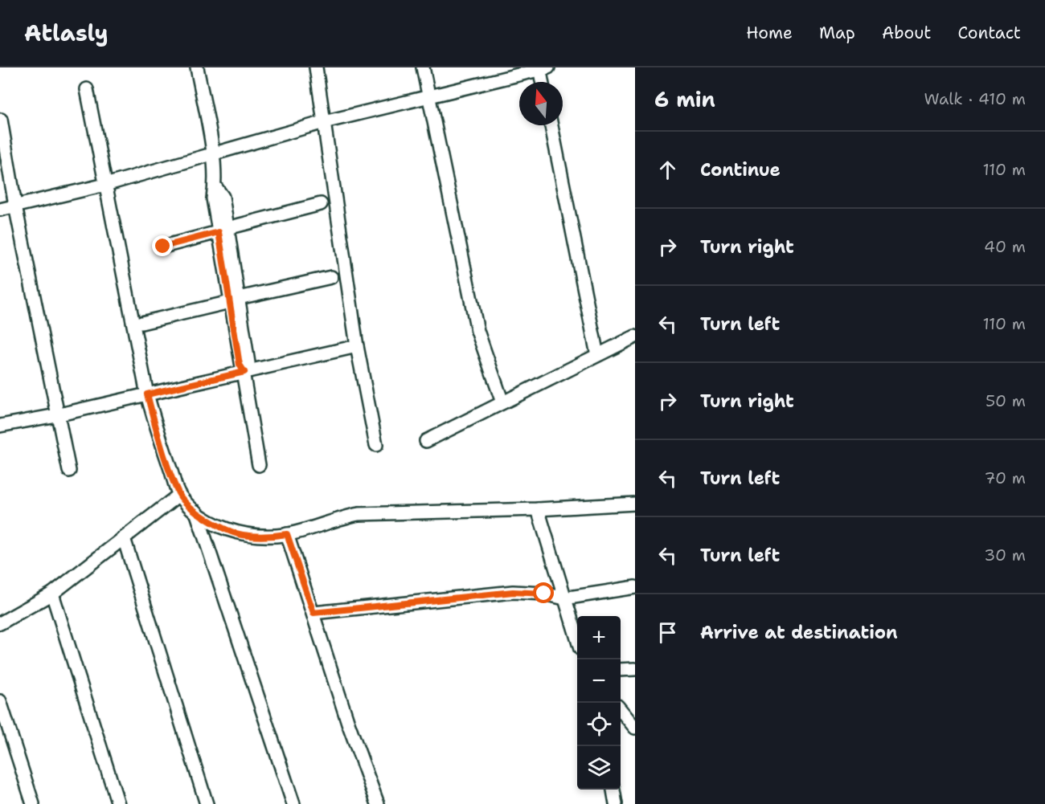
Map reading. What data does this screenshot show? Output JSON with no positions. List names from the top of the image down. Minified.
{"north":"top","page":{"header":"Atlasly","nav":["Home","Map","About","Contact"],"heading":["6 min","Walk · 410 m"],"list":[["Continue","110 m"],["Turn right","40 m"],["Turn left","110 m"],["Turn right","50 m"],["Turn left","70 m"],["Turn left","30 m"],"Arrive at destination"],"map_buttons":["+","−"]}}
